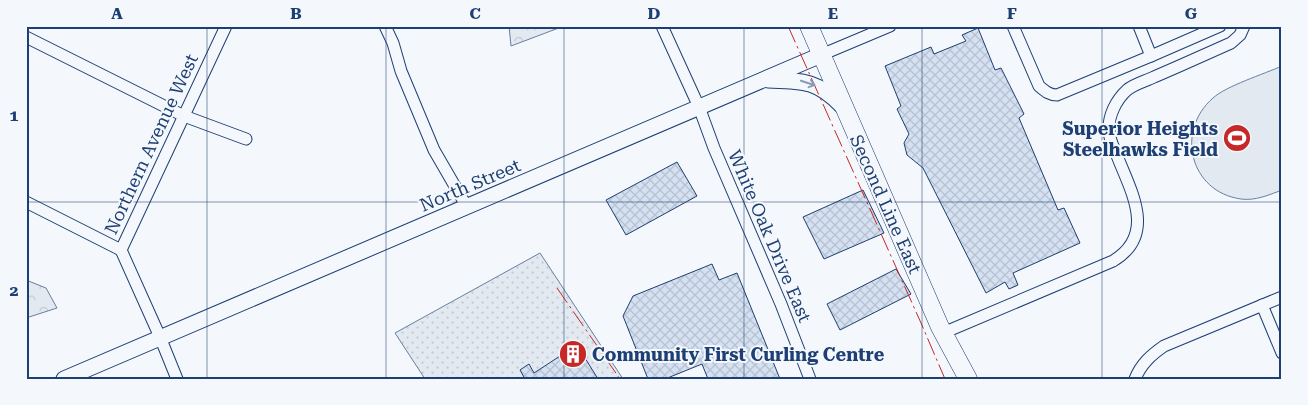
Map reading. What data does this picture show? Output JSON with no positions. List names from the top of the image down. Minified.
{"streets":{"highway":["Second Line East"],"main road":["North Street"],"street":["Northern Avenue West","White Oak Drive East"]},"crossings":[["North Street","Second Line East"],["North Street","White Oak Drive East"]],"places":{"sports":["Superior Heights Steelhawks Field"],"building":["Community First Curling Centre"]},"grid":{"columns":["A","B","C","D","E","F","G"],"rows":["1","2"]}}
